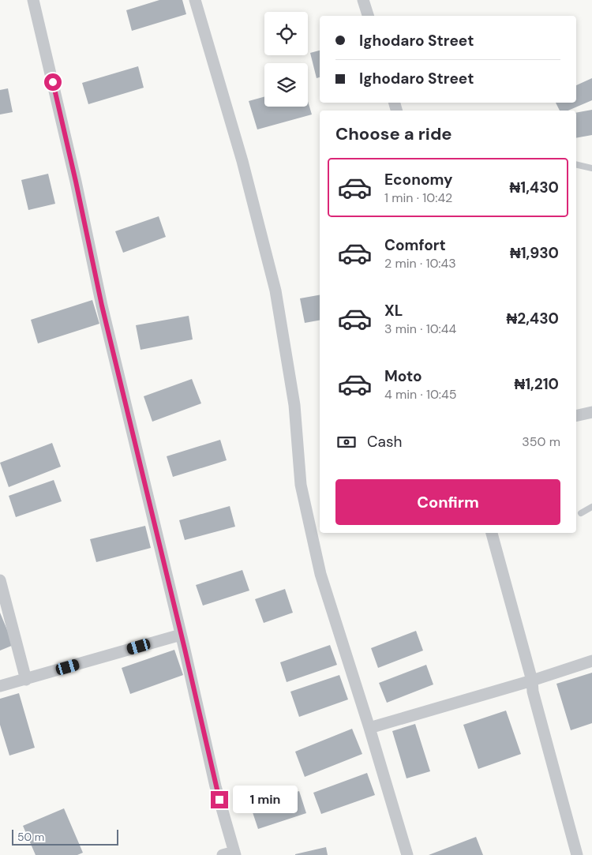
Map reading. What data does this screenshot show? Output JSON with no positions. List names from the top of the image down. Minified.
{"scale_bar":"50 m","page":{"banner":["Ighodaro Street","Ighodaro Street"],"heading":"Choose a ride","list":[{"name":"Economy","note":"1 min · 10:42","value":"₦1,430"},{"name":"Comfort","note":"2 min · 10:43","value":"₦1,930"},{"name":"XL","note":"3 min · 10:44","value":"₦2,430"},{"name":"Moto","note":"4 min · 10:45","value":"₦1,210"}],"pay":["Cash","350 m"],"buttons":"Confirm","bubble":"1 min","scale":"50 m"}}
